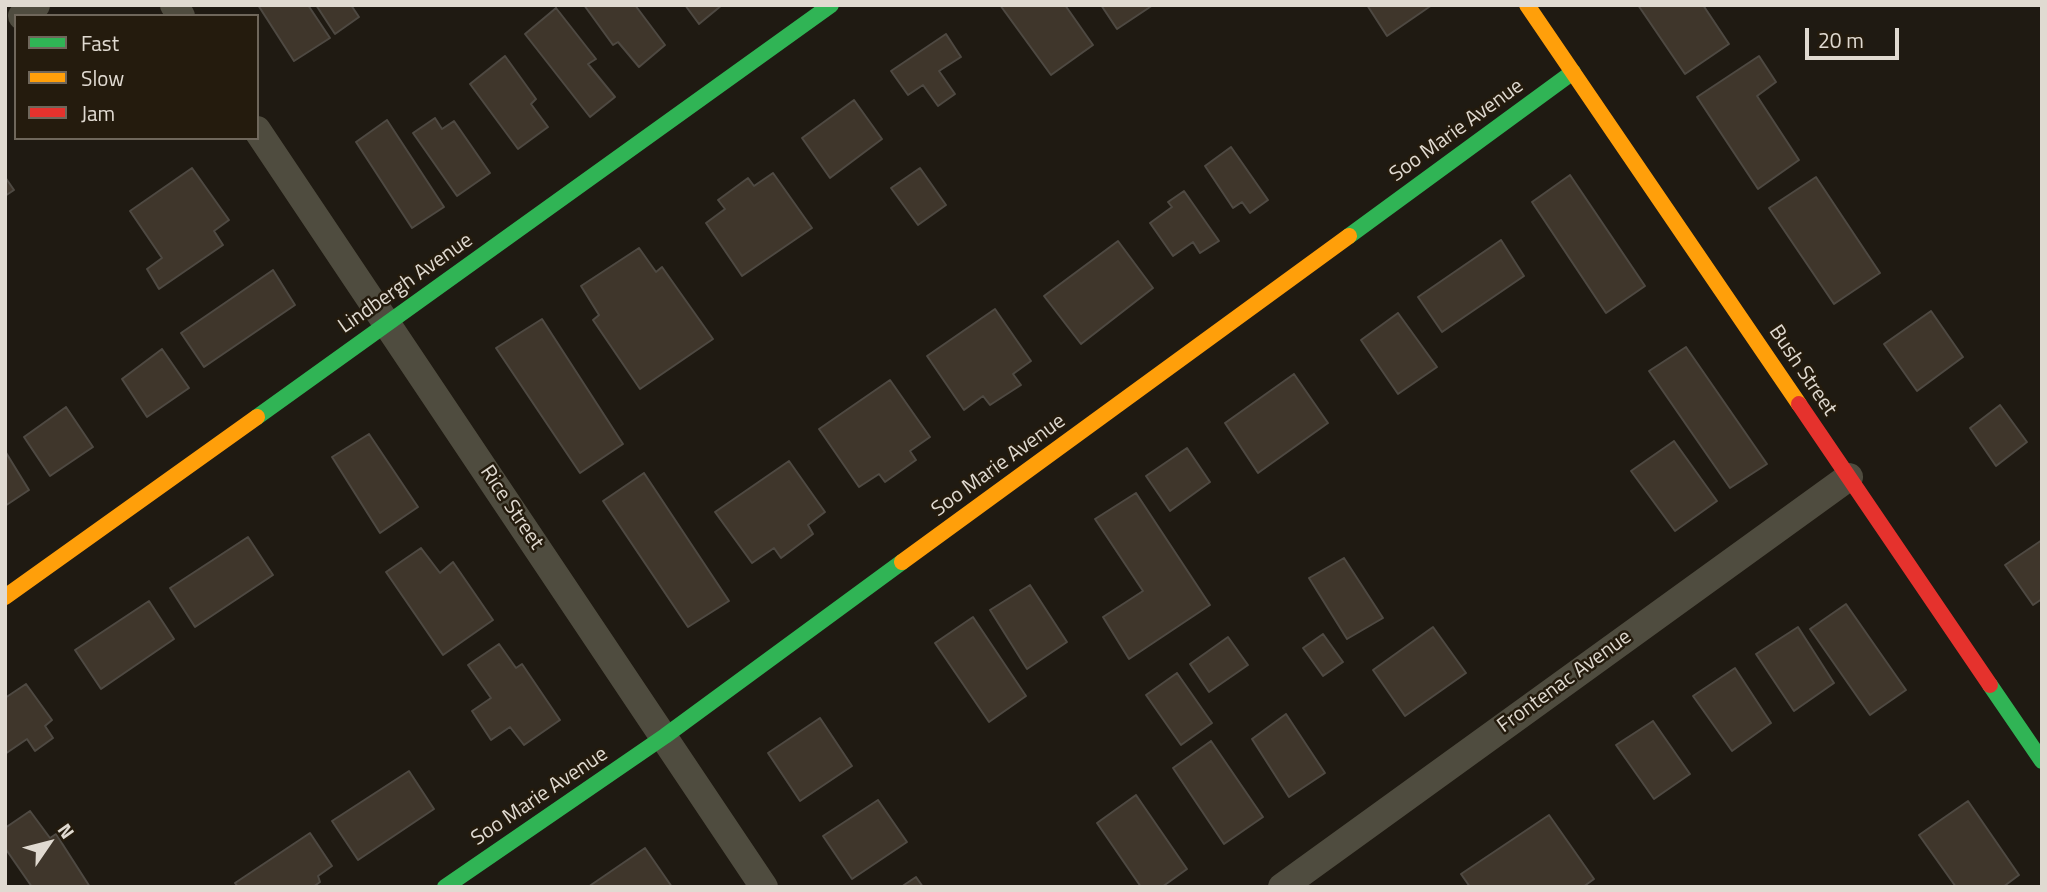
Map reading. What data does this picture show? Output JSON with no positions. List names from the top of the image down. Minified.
{"streets":{"street":["Soo Marie Avenue","Lindbergh Avenue","Bush Street","Rice Street","Frontenac Avenue"]},"crossings":[["Soo Marie Avenue","Bush Street"],["Soo Marie Avenue","Rice Street"],["Lindbergh Avenue","Rice Street"],["Bush Street","Frontenac Avenue"]],"legend":["Fast","Slow","Jam"],"scale_bar":"20 m","north":"top right"}
